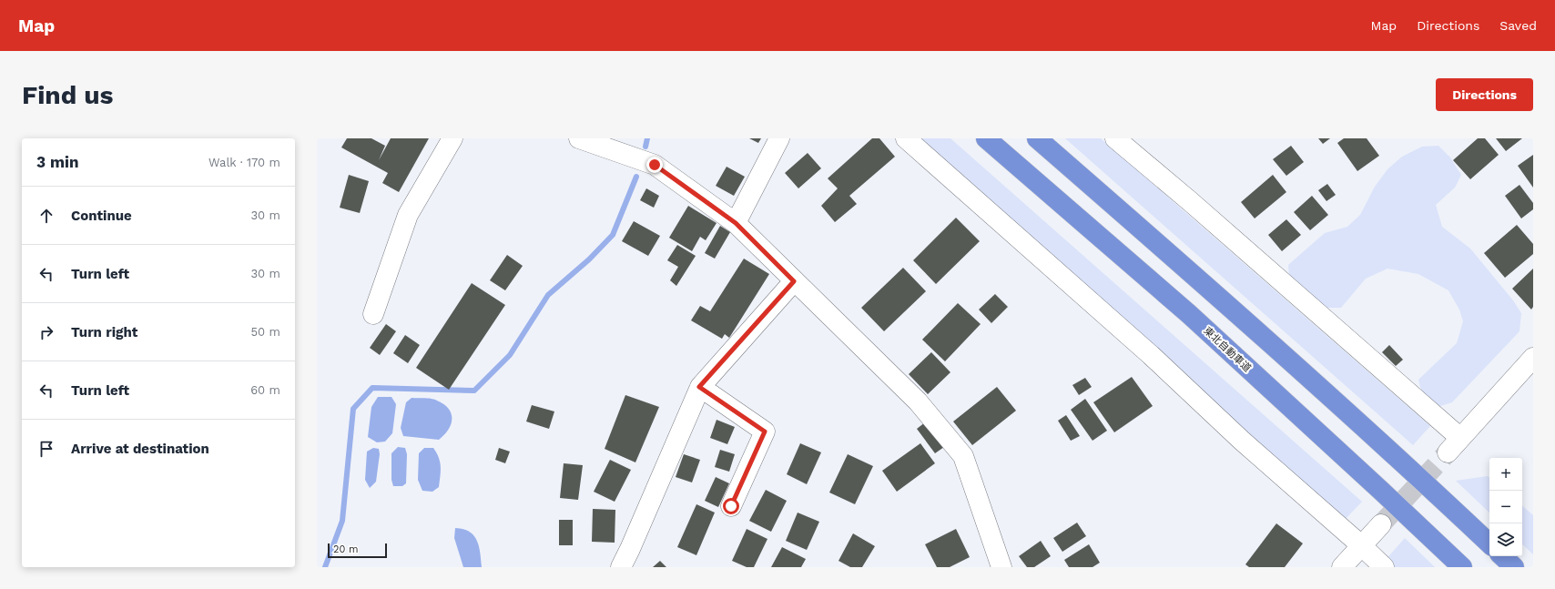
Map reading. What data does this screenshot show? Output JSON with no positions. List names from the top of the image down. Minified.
{"streets":{"highway":["東北自動車道"]},"scale_bar":"20 m","page":{"header":"Map","nav":["Map","Directions","Saved"],"buttons":"Directions","title":"Find us","heading":["3 min","Walk · 170 m"],"list":[["Continue","30 m"],["Turn left","30 m"],["Turn right","50 m"],["Turn left","60 m"],"Arrive at destination"],"map_buttons":["+","−"],"scale":"20 m"}}
